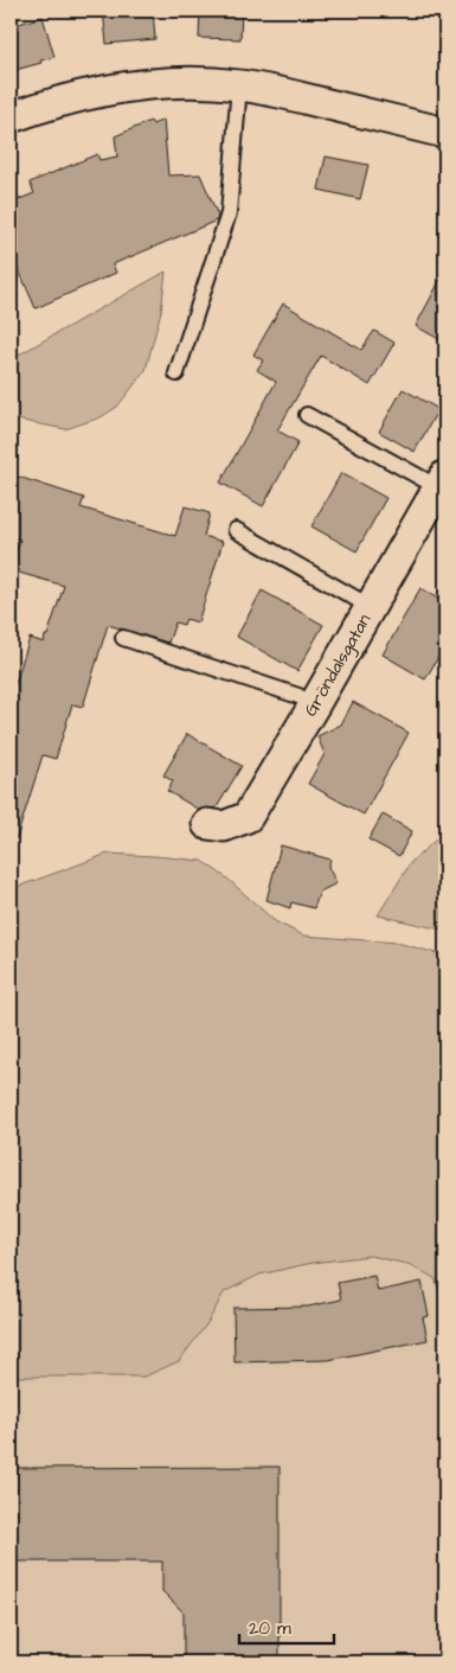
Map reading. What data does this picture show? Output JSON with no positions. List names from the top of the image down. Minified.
{"streets":{"street":["Gröndalsgatan"]},"scale_bar":"20 m"}
